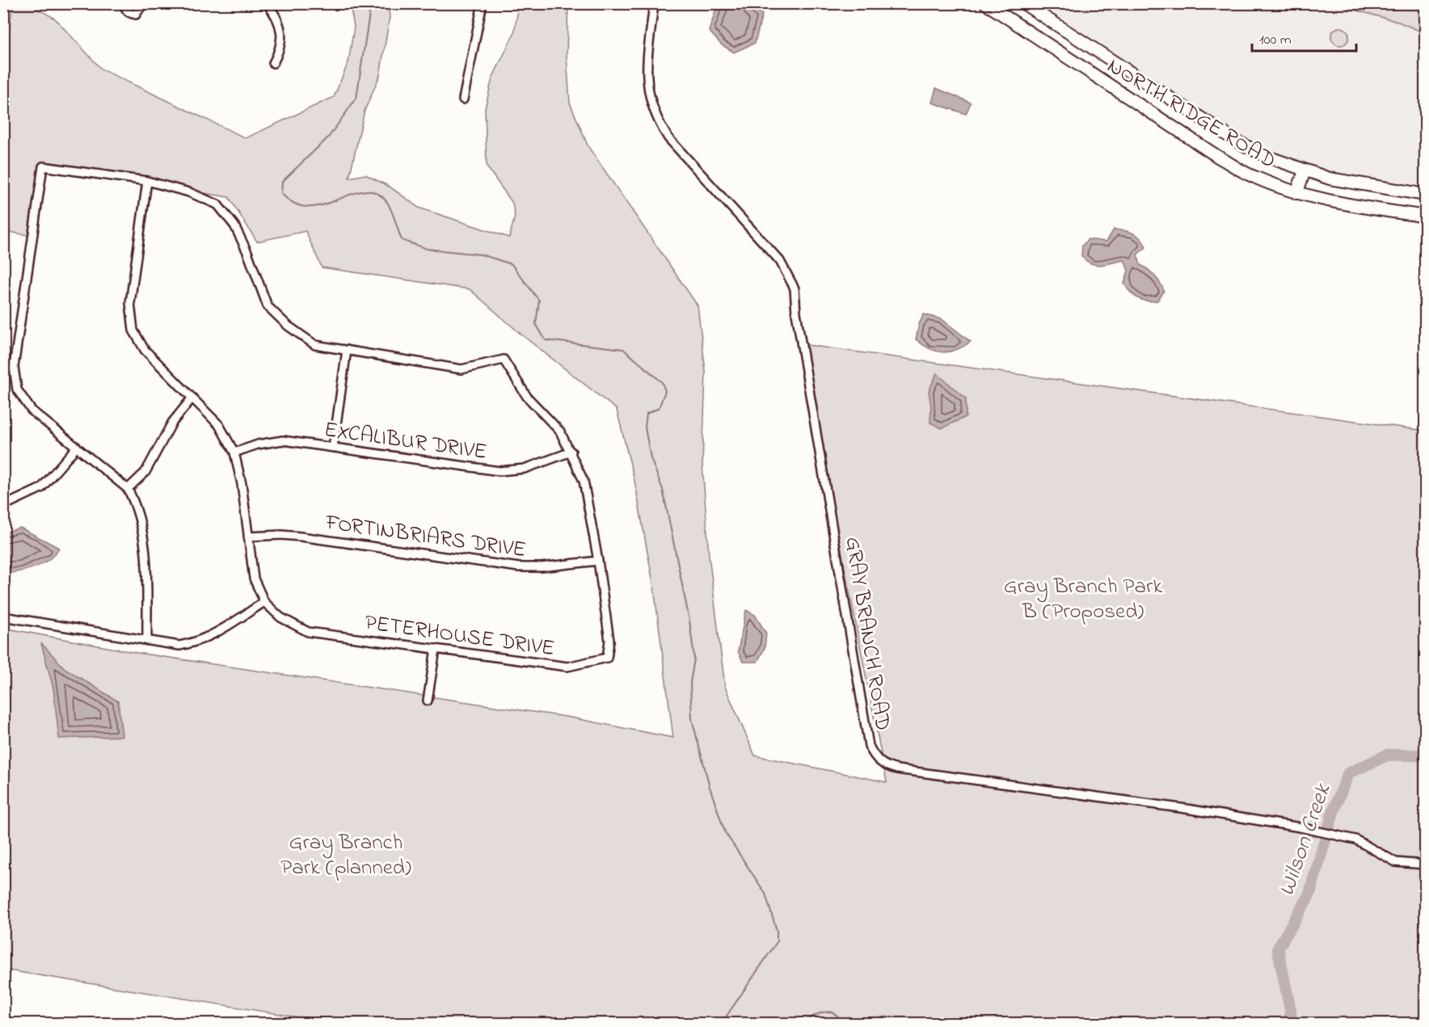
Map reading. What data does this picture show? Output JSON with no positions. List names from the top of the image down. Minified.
{"streets":{"main road":["NORTH RIDGE ROAD"],"street":["EXCALIBUR DRIVE","FORTINBRIARS DRIVE","GRAY BRANCH ROAD","PETERHOUSE DRIVE"]},"crossings":[["FORTINBRIARS DRIVE","PETERHOUSE DRIVE"]],"water":["Wilson Creek"],"parks":["Gray Branch Park B (Proposed)","Gray Branch Park (planned)"],"scale_bar":"100 m"}
